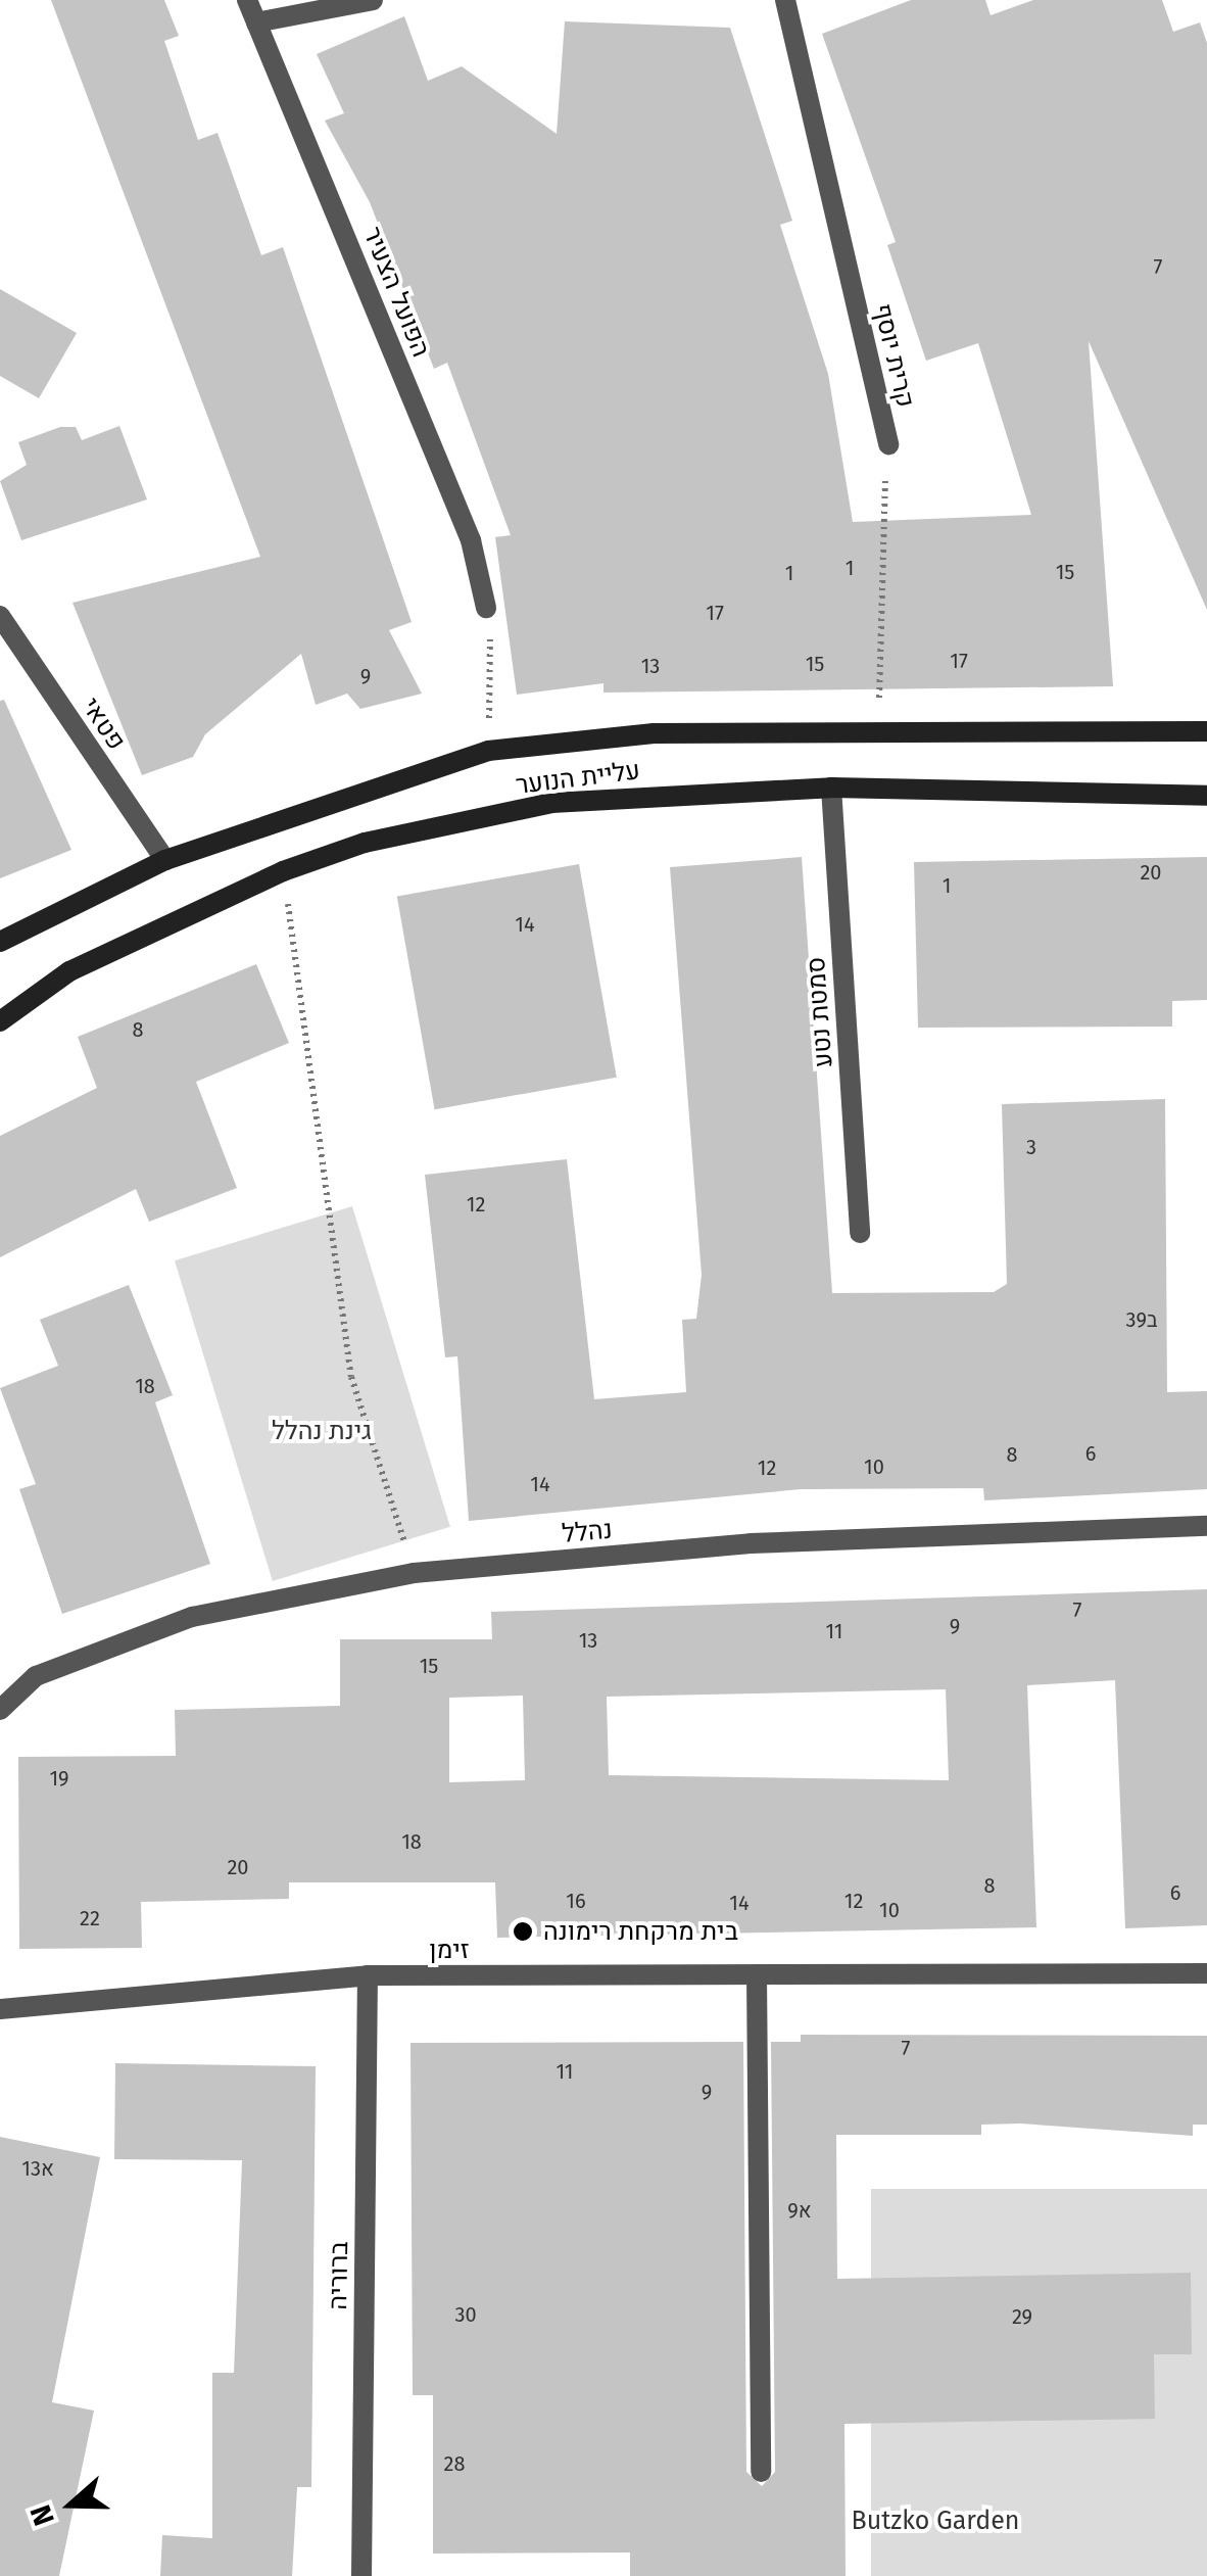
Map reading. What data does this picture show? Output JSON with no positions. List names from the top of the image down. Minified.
{"streets":{"street":["הפועל הצעיר","קרית יוסף","פטאי","עליית הנוער","סמטת נטע","נהלל","זימן","ברוריה"]},"crossings":[["קרית יוסף","עליית הנוער"],["פטאי","עליית הנוער"],["עליית הנוער","סמטת נטע"],["זימן","ברוריה"]],"parks":["גינת נהלל","Butzko Garden"],"places":["בית מרקחת רימונה"],"house_numbers":["7","1","15","1","17","17","15","13","9","20","1","14","8","3","12","39ב","18","6","8","10","12","14","7","9","11","13","15","19","18","20","8","6","16","12","14","10","22","7","11","9","13א","9א","30","29","28"],"north":"left"}
